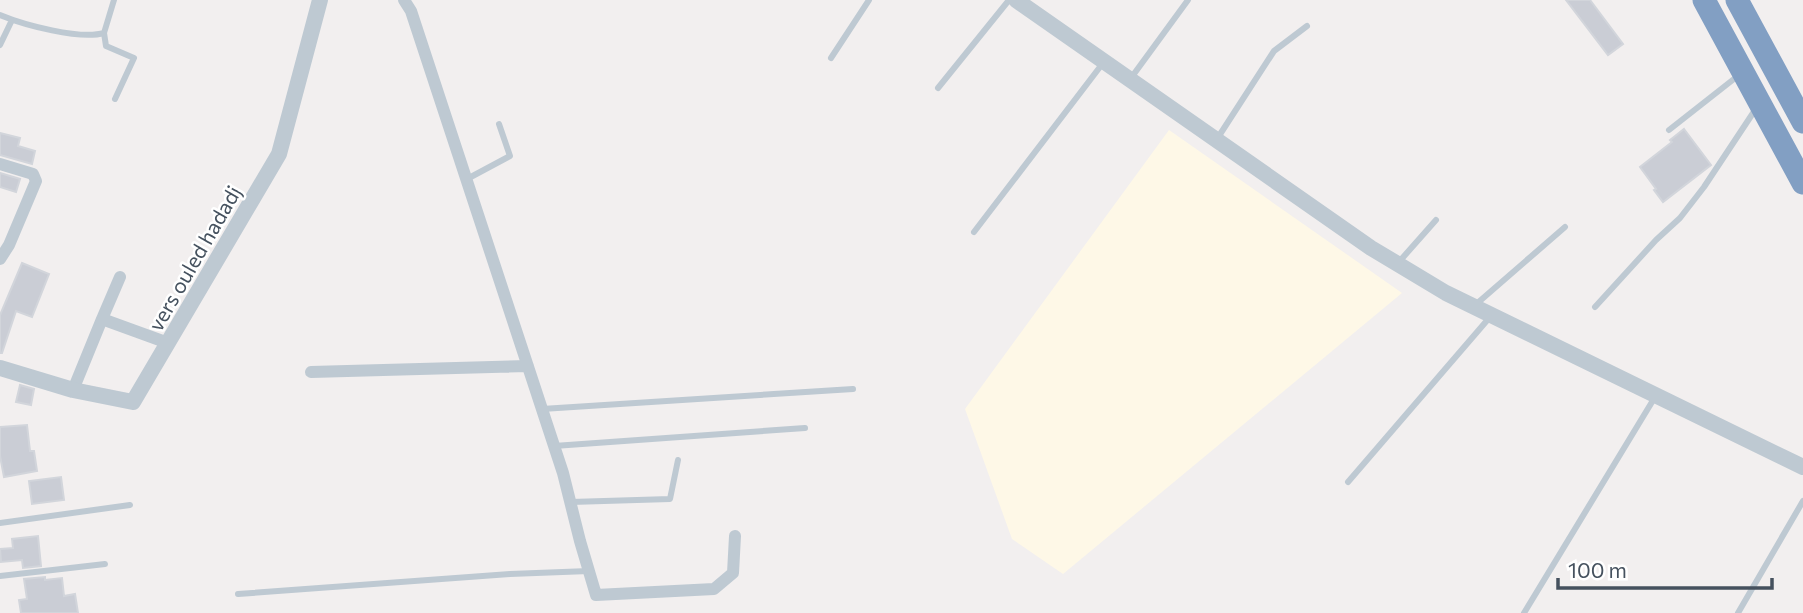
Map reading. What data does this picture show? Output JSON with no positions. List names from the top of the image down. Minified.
{"streets":{"street":["vers ouled hadadj"]},"scale_bar":"100 m"}
